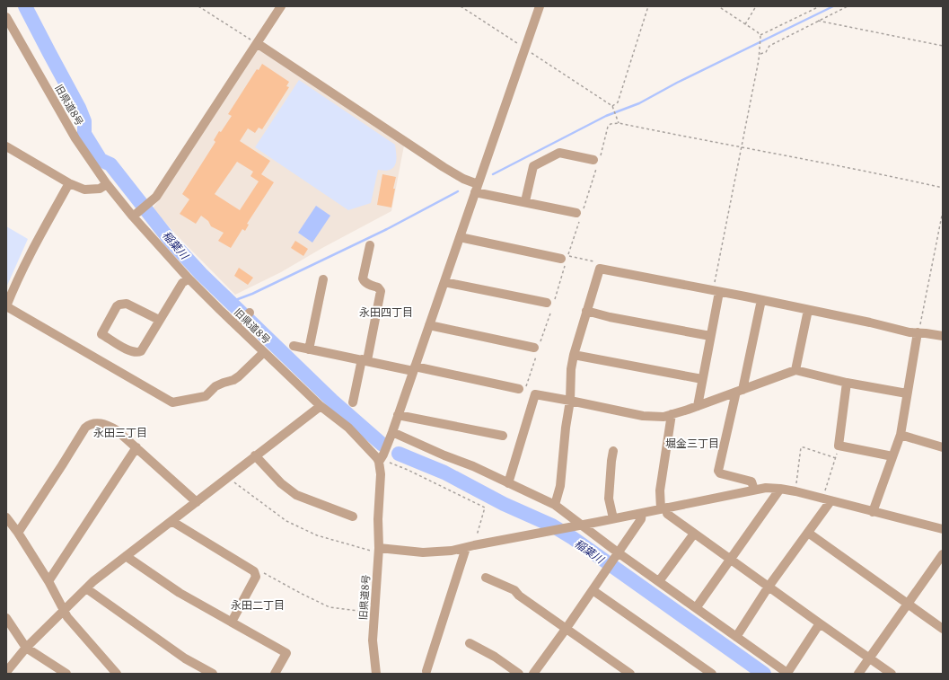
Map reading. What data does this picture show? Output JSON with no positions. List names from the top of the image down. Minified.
{"streets":{"street":["旧県道8号"]},"districts":["永田四丁目","永田三丁目","堀金三丁目","永田二丁目"],"water":["稲葉川"]}
